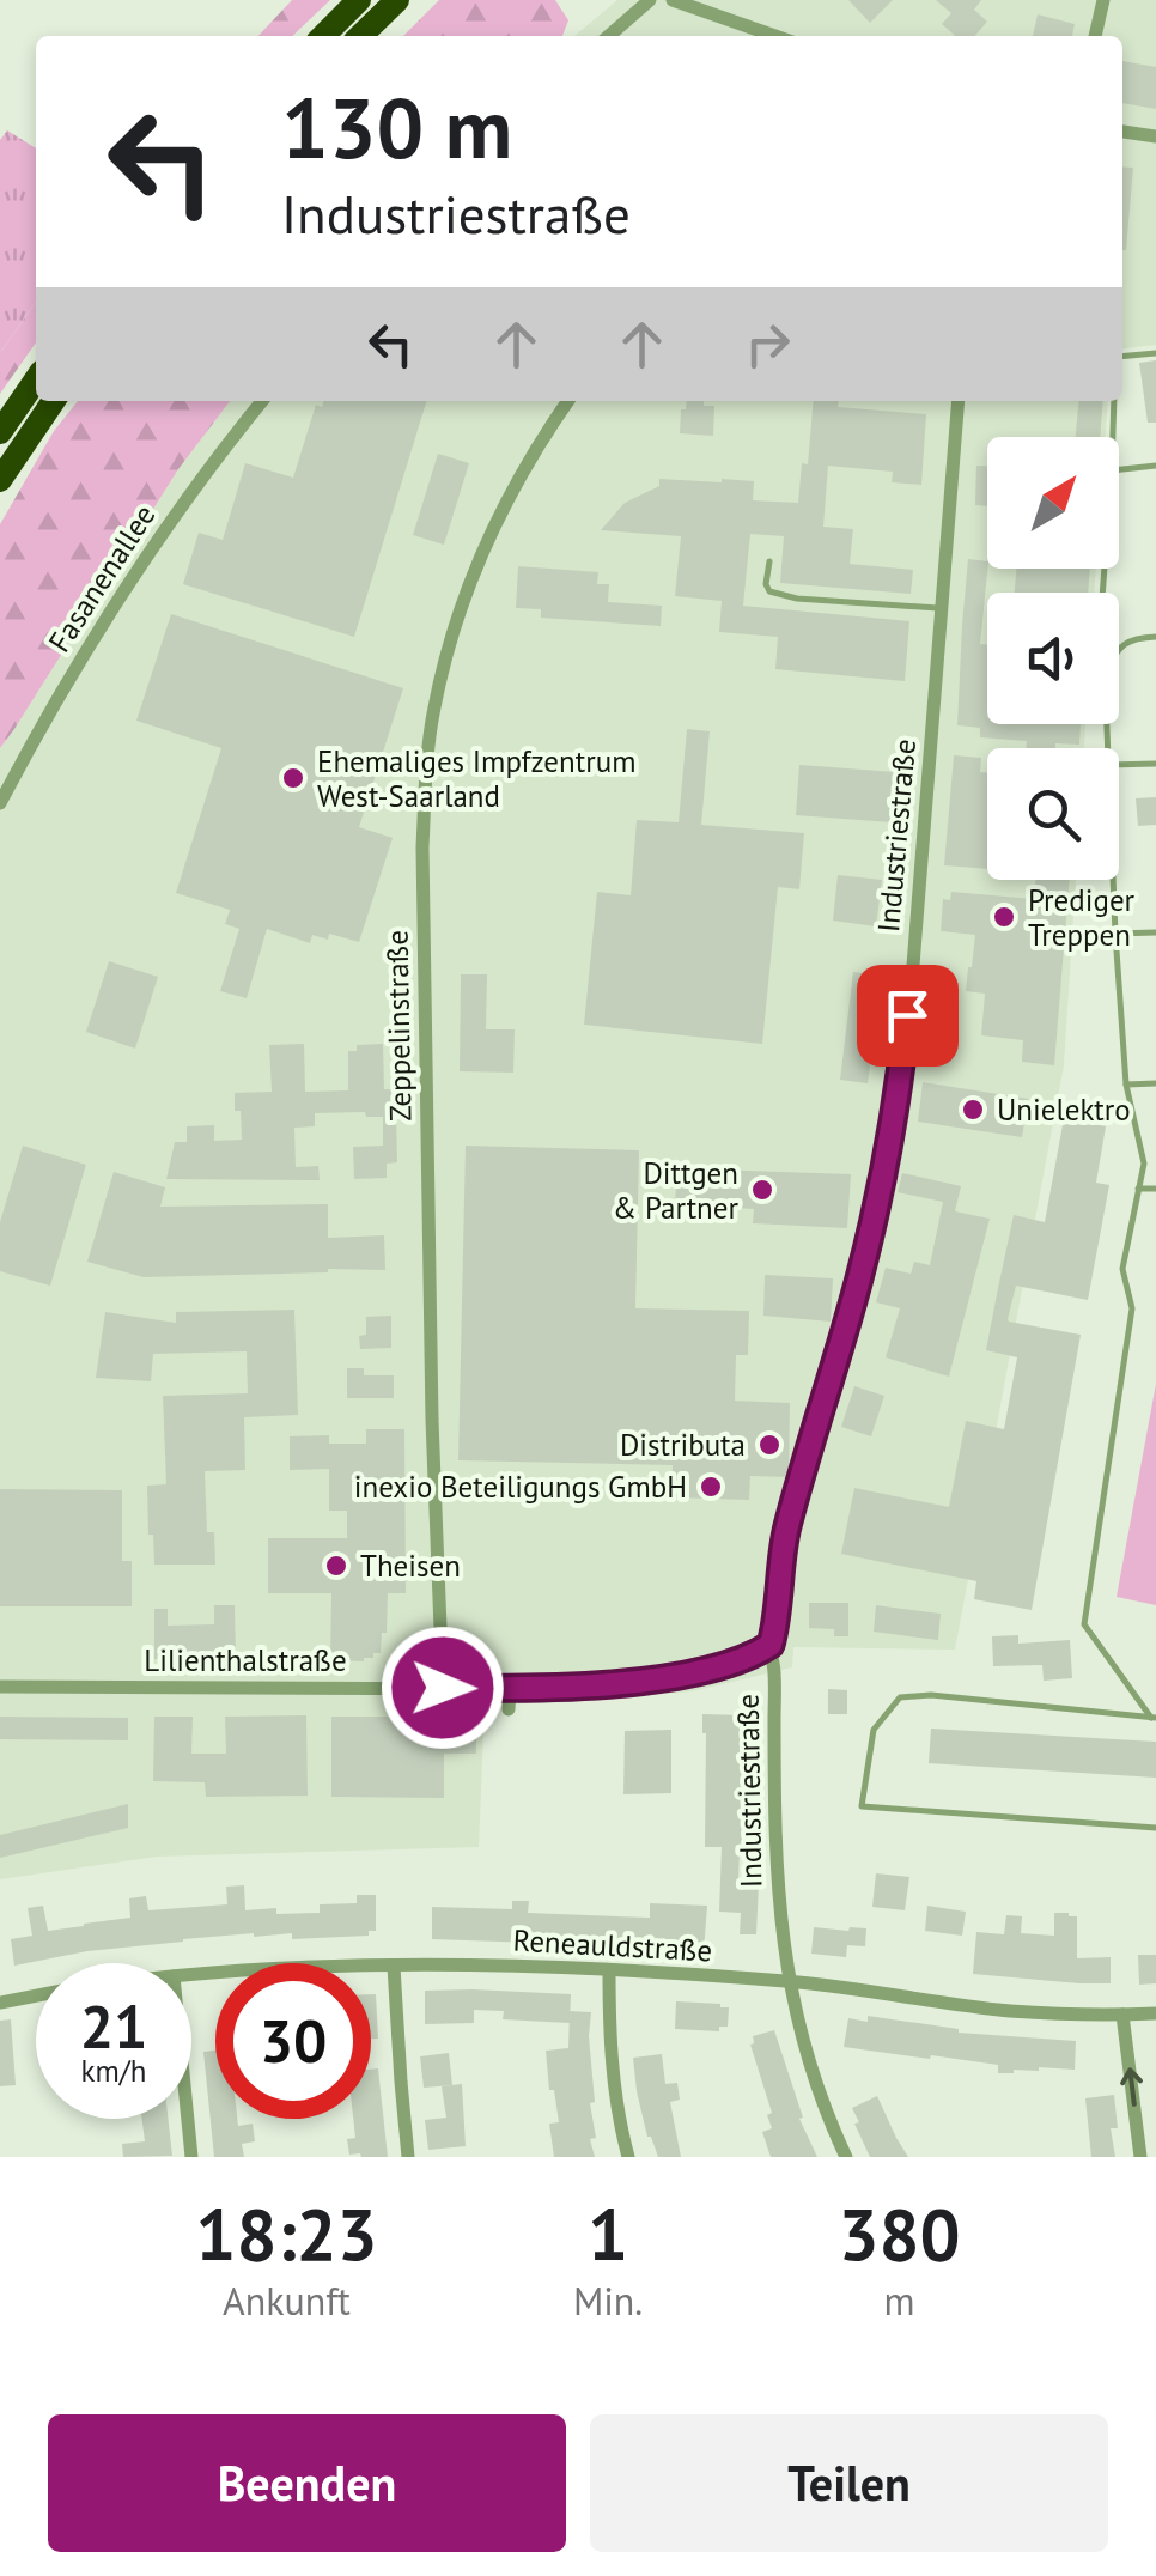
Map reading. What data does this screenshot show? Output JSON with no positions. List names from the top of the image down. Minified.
{"streets":{"street":["Fasanenallee","Industriestraße","Zeppelinstraße","Lilienthalstraße","Reneauldstraße"]},"crossings":[["Industriestraße","Lilienthalstraße"],["Industriestraße","Reneauldstraße"],["Zeppelinstraße","Lilienthalstraße"]],"places":["Ehemaliges Impfzentrum West-Saarland","Prediger Treppen","Unielektro","Dittgen & Partner","Distributa","inexio Beteiligungs GmbH","Theisen"],"north":"top right","page":{"turn":["130 m","Industriestraße"],"speed":"21 km/h","limit":"30","eta":["18:23","Ankunft","1","Min.","380","m"],"buttons":["Beenden","Teilen"]}}
